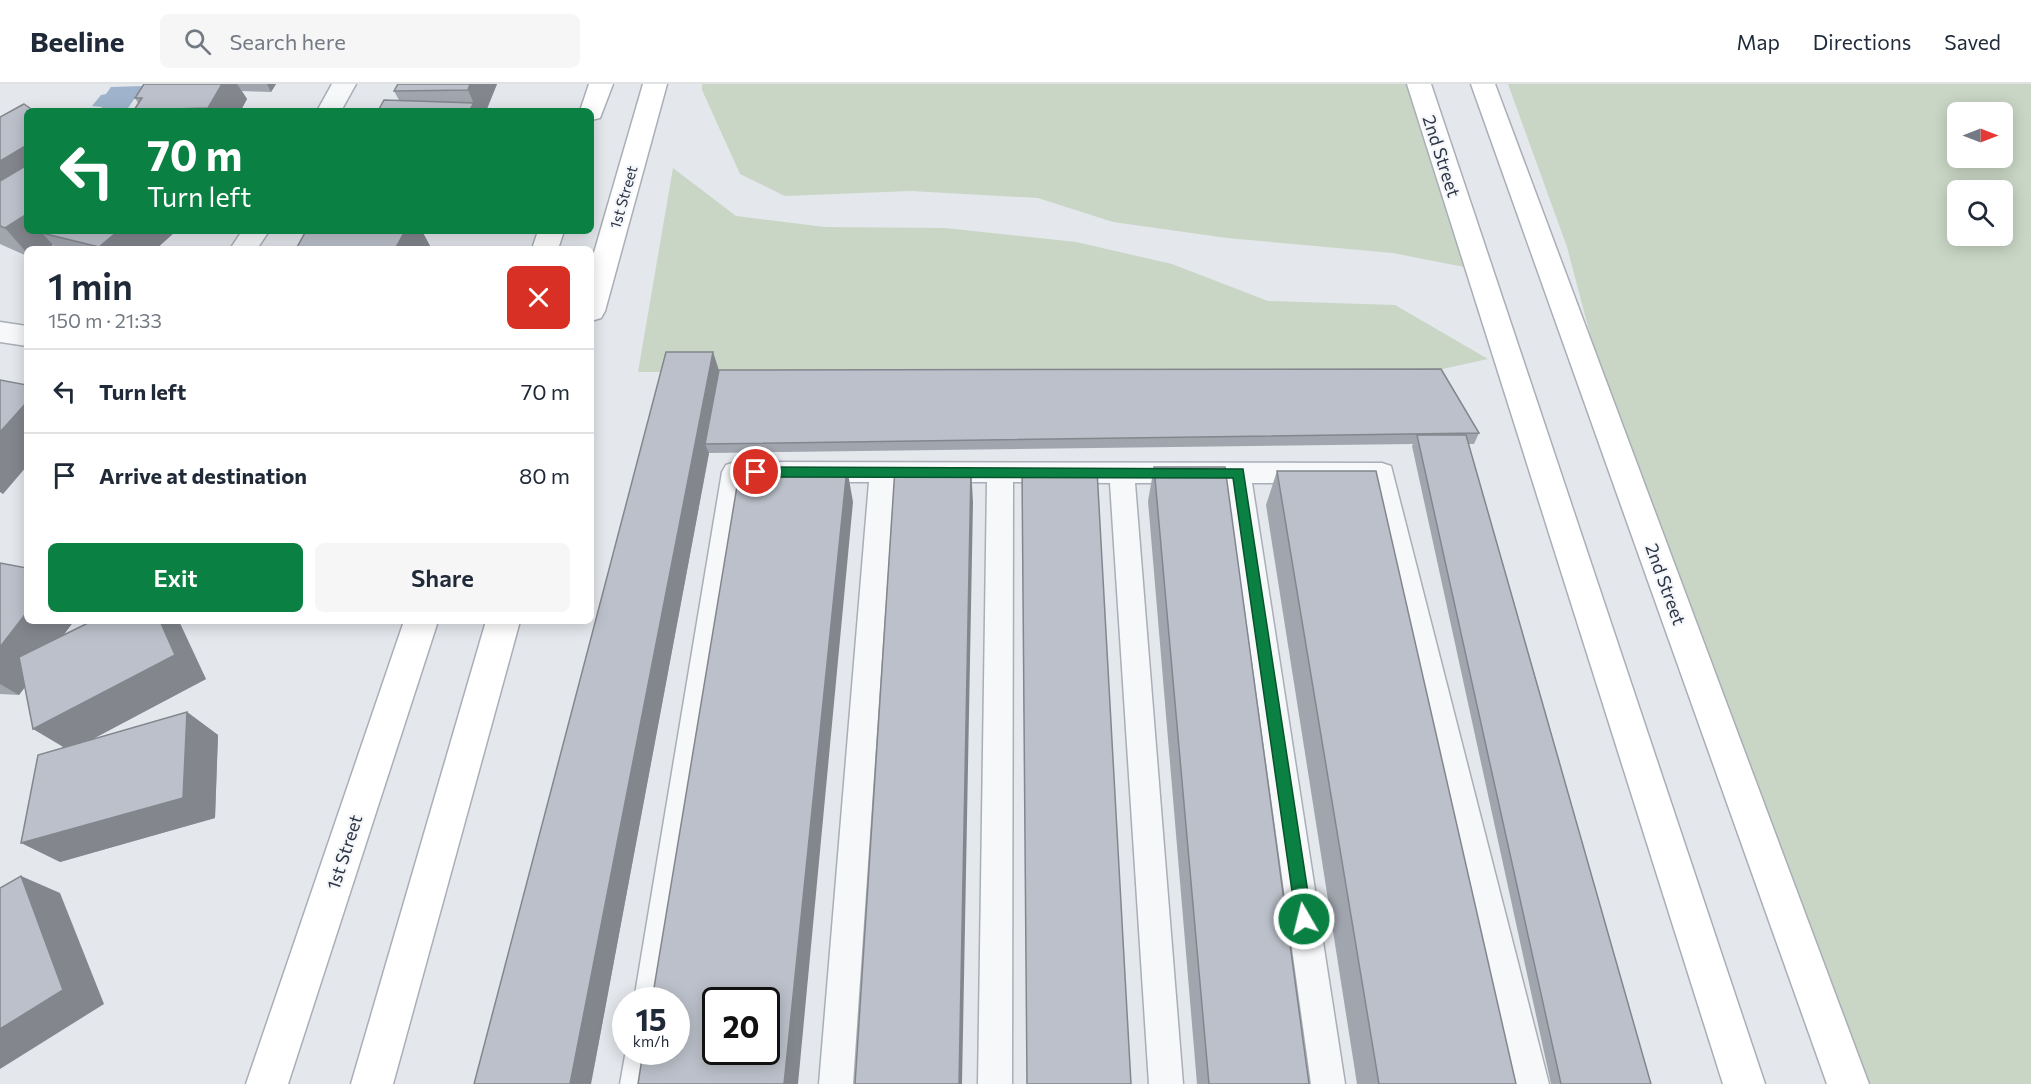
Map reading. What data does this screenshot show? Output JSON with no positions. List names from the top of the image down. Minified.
{"streets":{"street":["2nd Street","1st Street"]},"north":"right","page":{"header":"Beeline","search":"Search here","nav":["Map","Directions","Saved"],"turn":["70 m","Turn left"],"heading":["1 min","150 m · 21:33"],"list":[{"name":"Turn left","value":"70 m"},{"name":"Arrive at destination","value":"80 m"}],"buttons":["Exit","Share"],"speed":"15 km/h","limit":"20"}}
